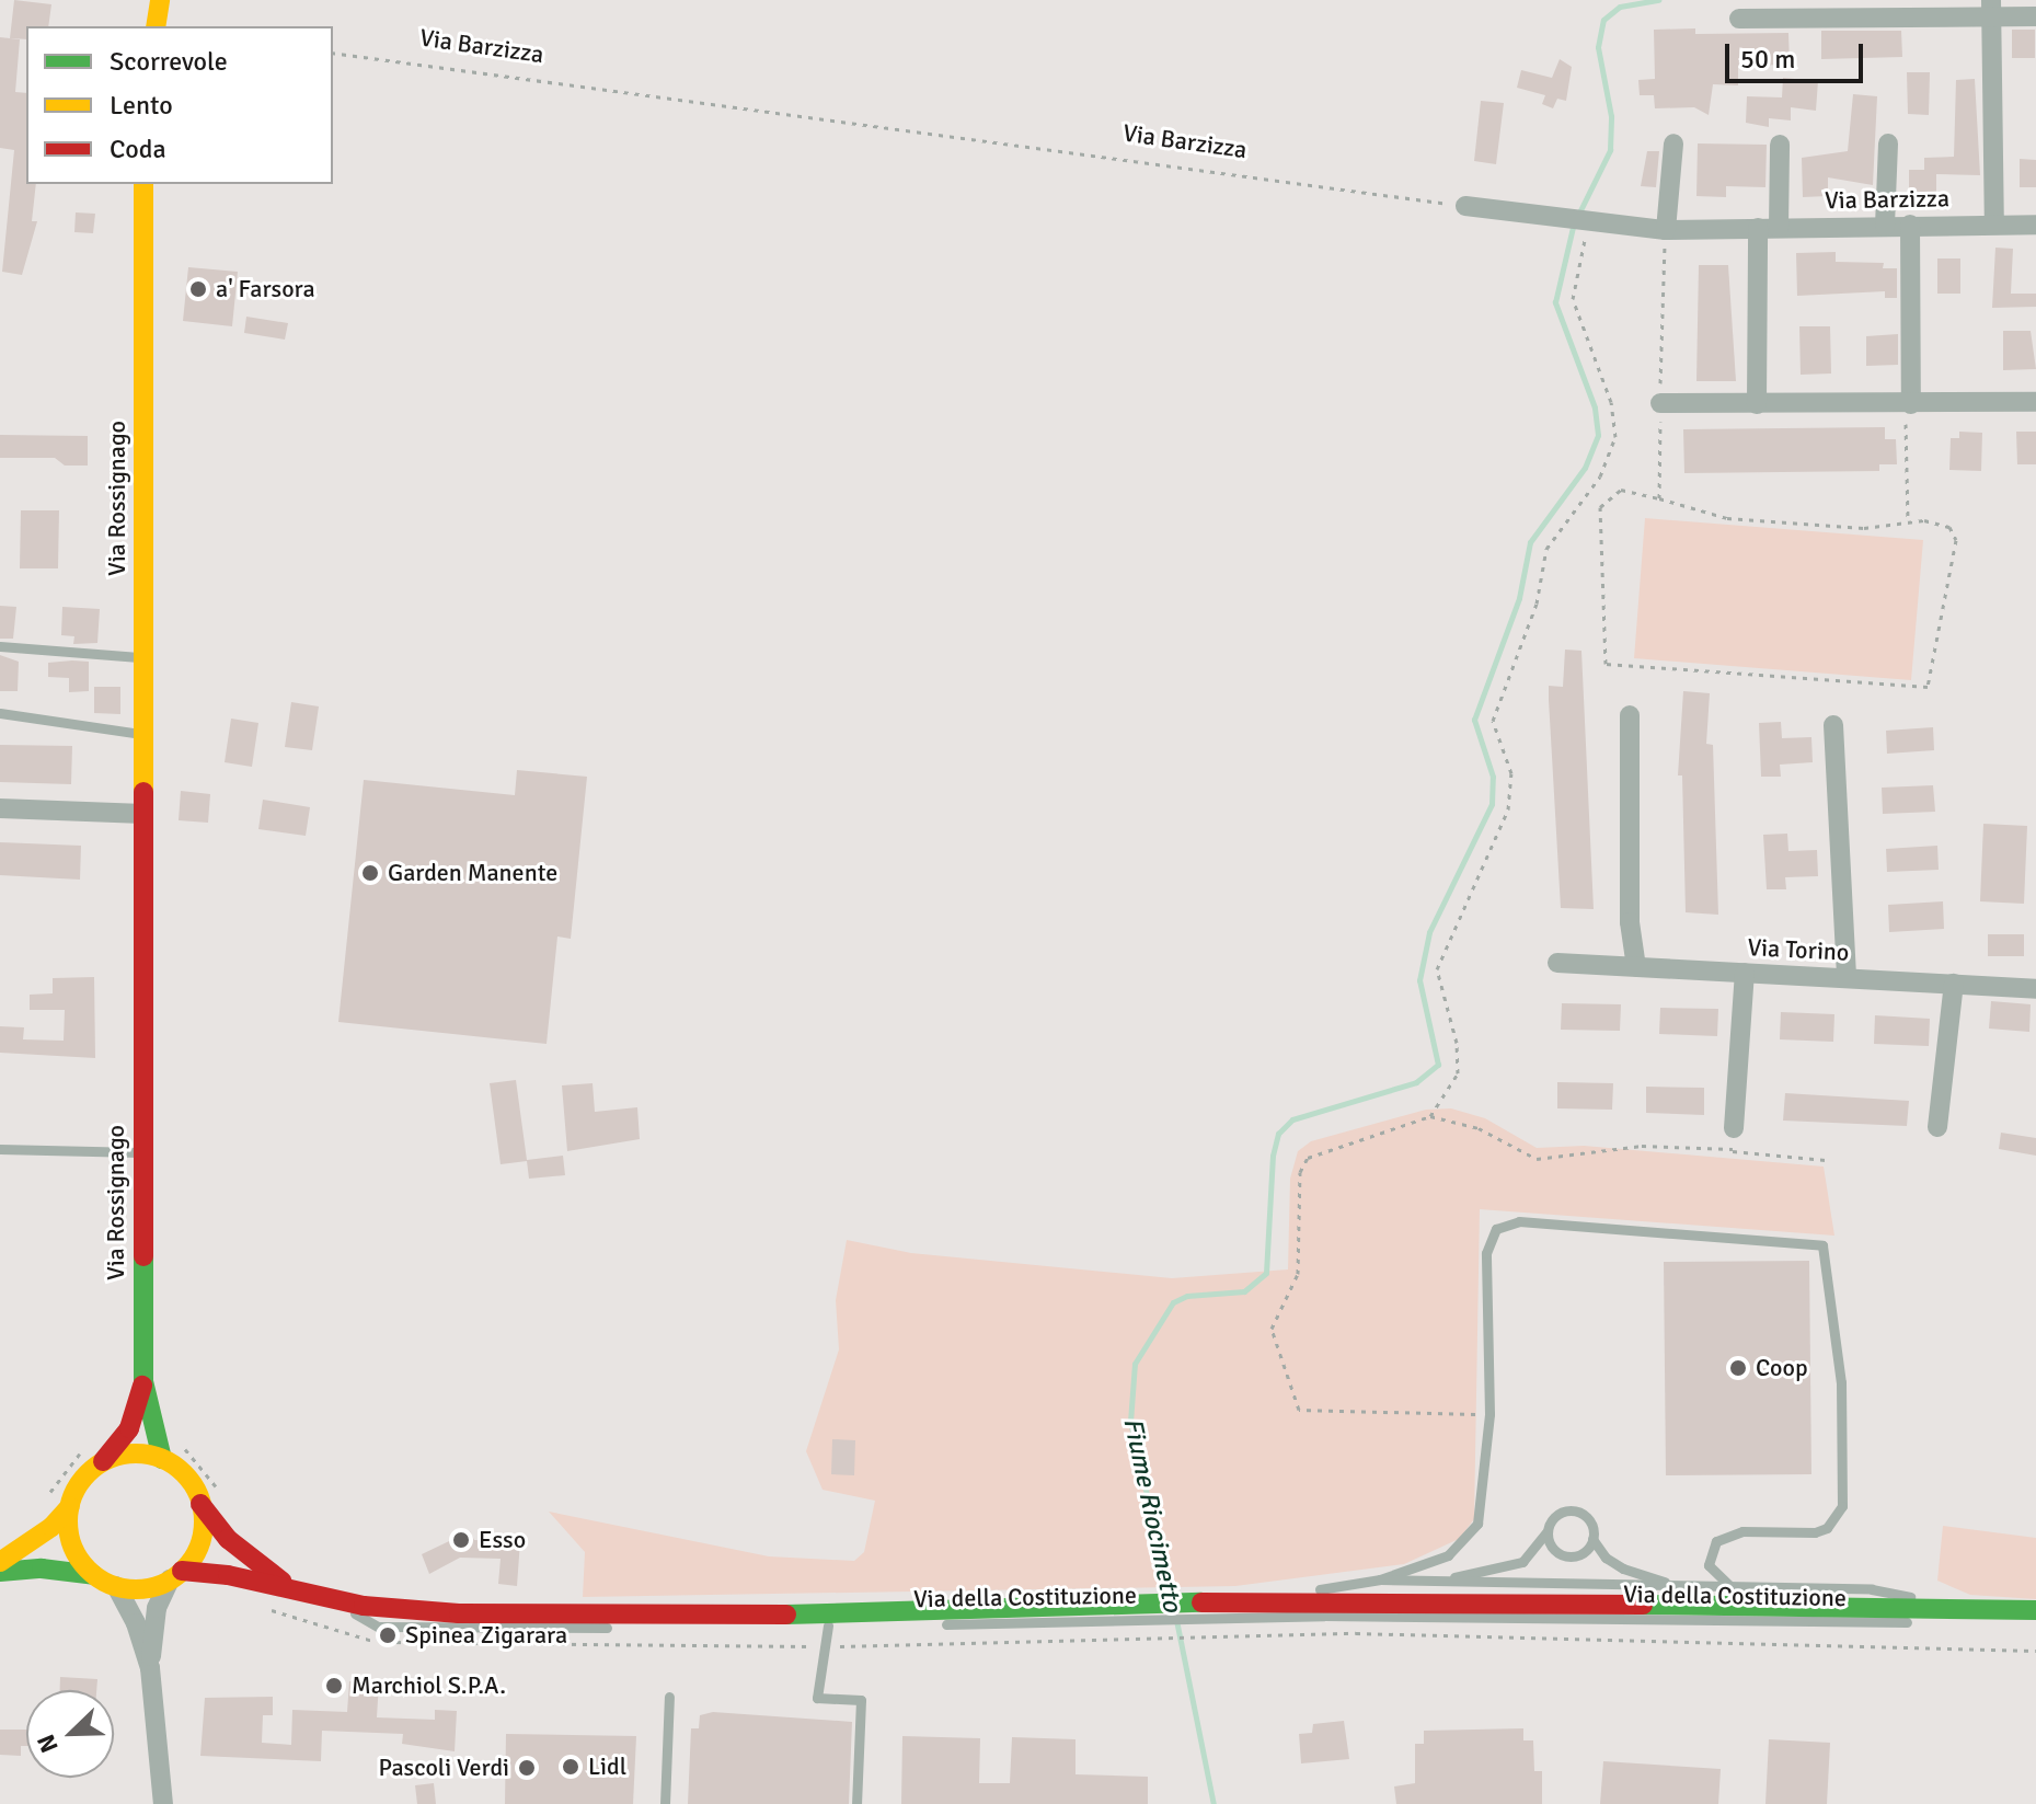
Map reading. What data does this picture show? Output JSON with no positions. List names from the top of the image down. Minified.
{"streets":{"main road":["Via Rossignago","Via della Costituzione"],"street":["Via Barzizza","Via Torino"]},"crossings":[["Via Rossignago","Via della Costituzione"]],"water":["Fiume Riocimetto"],"places":["a' Farsora","Garden Manente","Coop","Esso","Spinea Zigarara","Marchiol S.P.A.","Lidl","Pascoli Verdi"],"legend":["Scorrevole","Lento","Coda"],"scale_bar":"50 m","north":"bottom left"}
